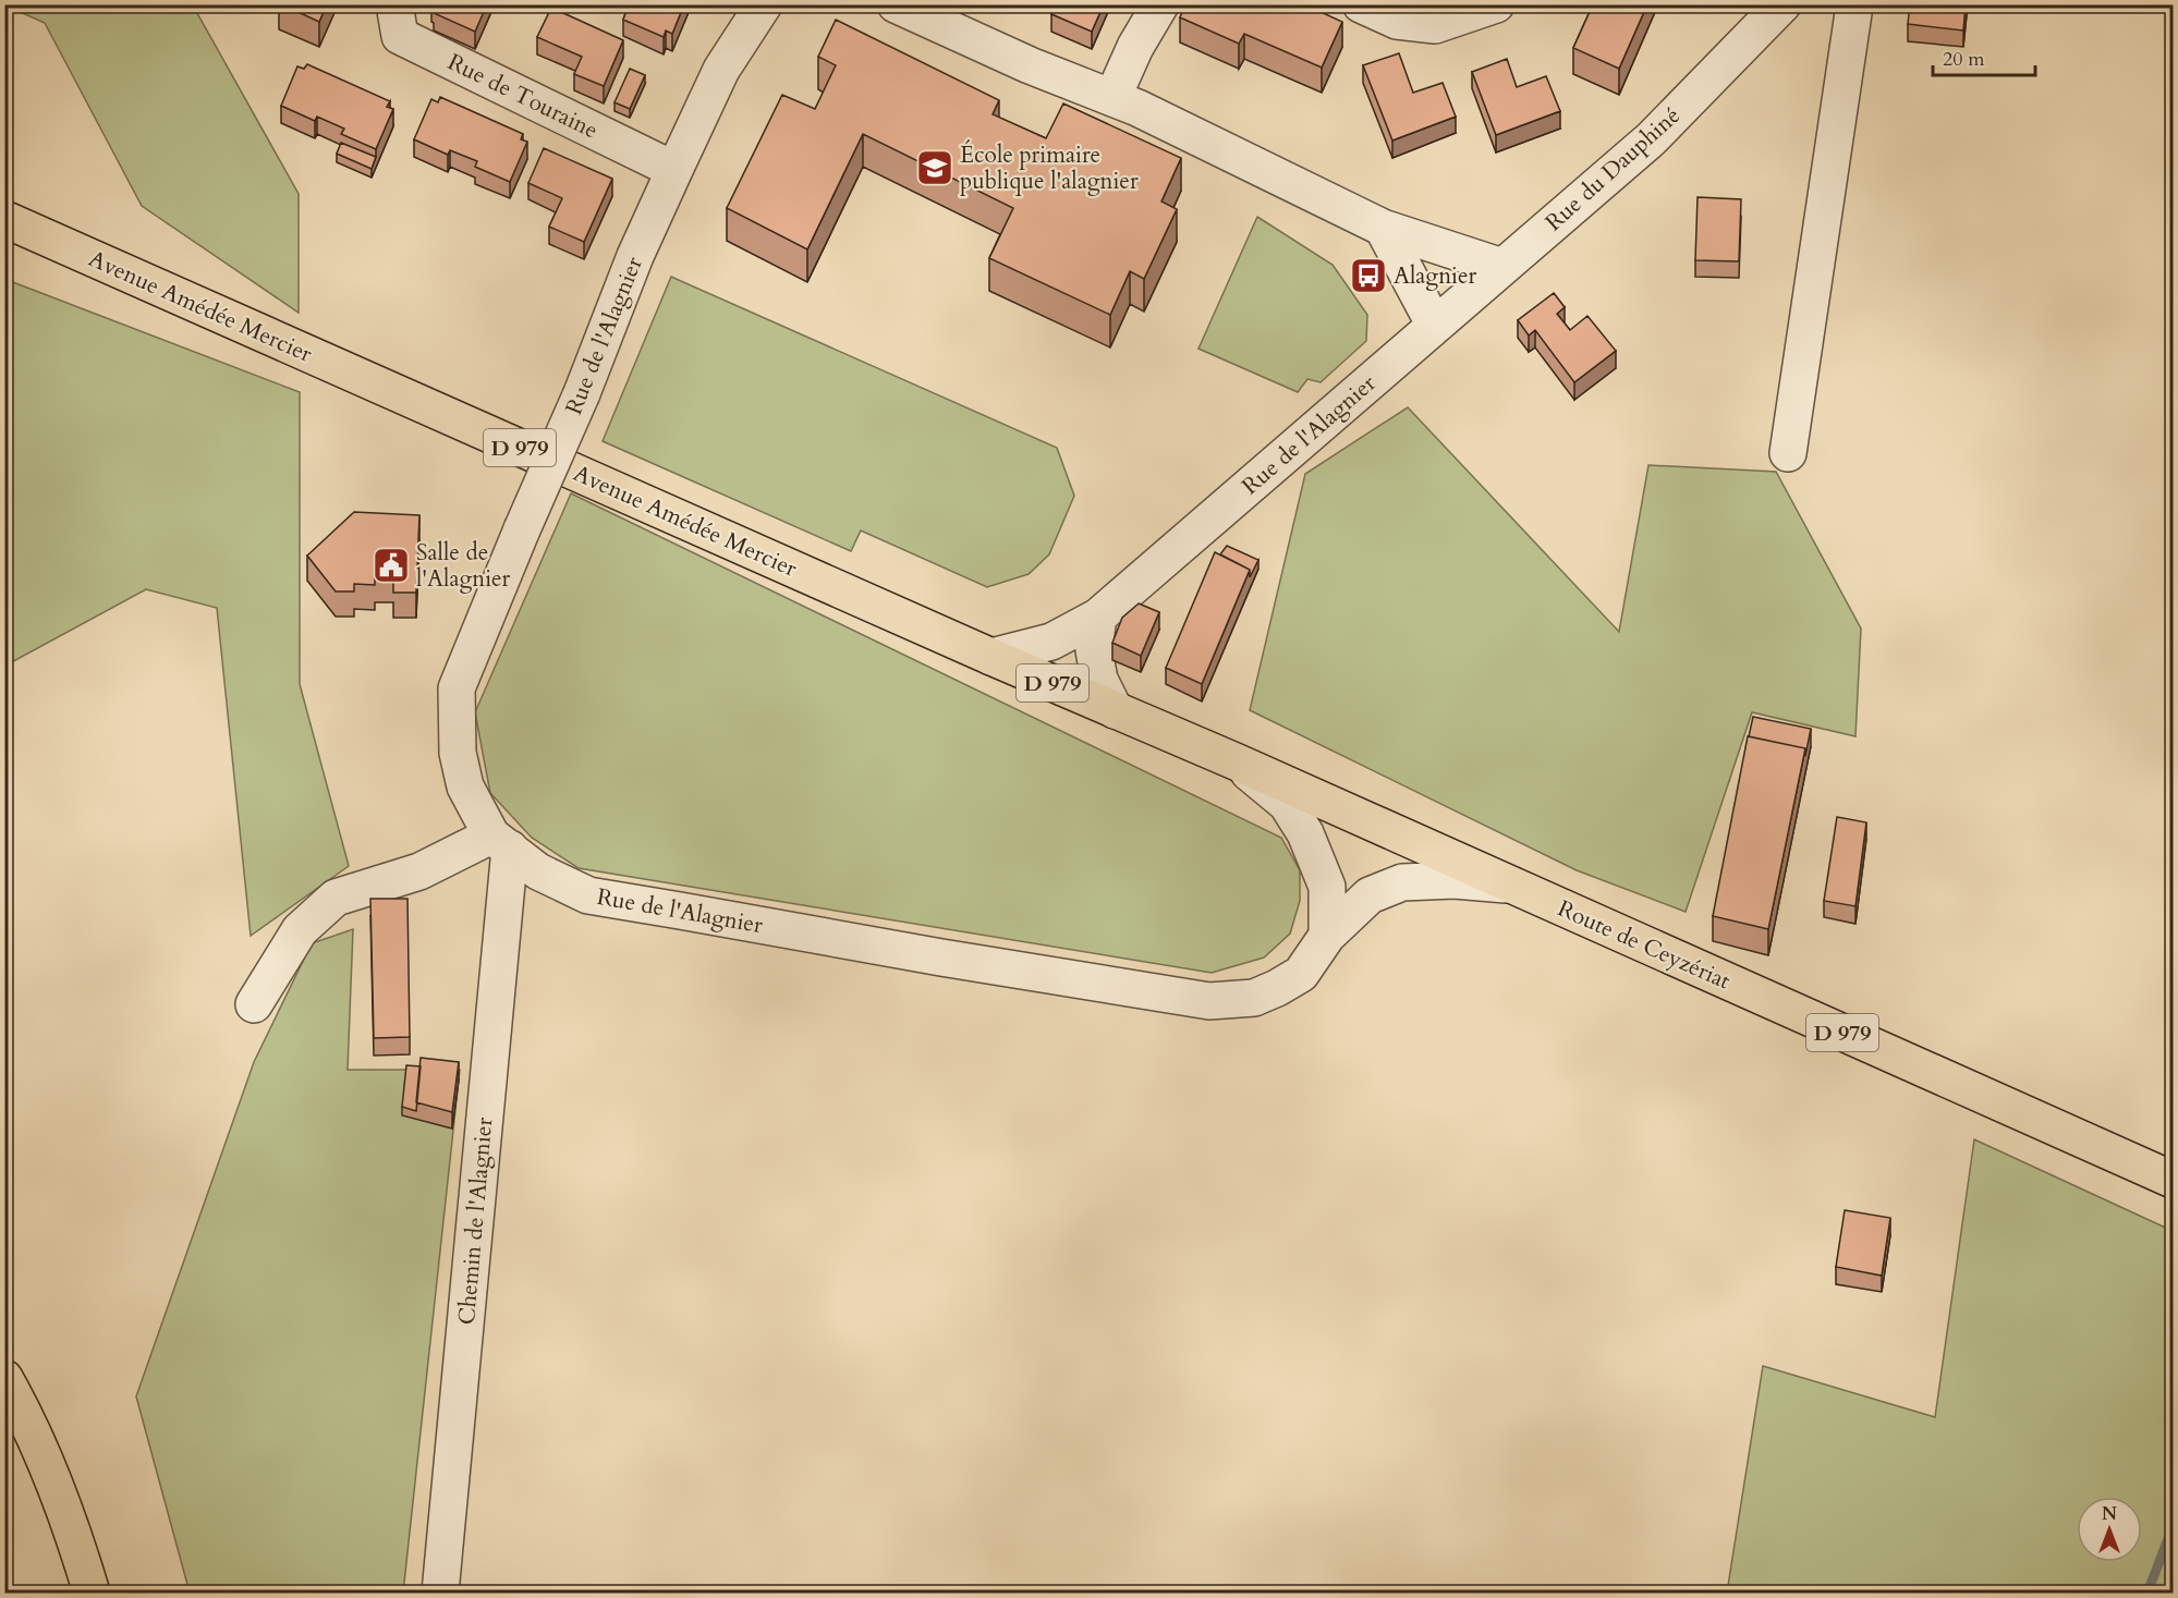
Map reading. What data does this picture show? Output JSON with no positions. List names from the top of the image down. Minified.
{"streets":{"main road":["Avenue Amédée Mercier","D 979","Route de Ceyzériat"],"street":["Rue de Touraine","Rue du Dauphiné","Rue de l'Alagnier","Chemin de l'Alagnier"]},"crossings":[["Rue de Touraine","Rue de l'Alagnier"],["Rue du Dauphiné","Rue de l'Alagnier"],["Avenue Amédée Mercier","Rue de l'Alagnier"],["Avenue Amédée Mercier","Route de Ceyzériat"],["Rue de l'Alagnier","Route de Ceyzériat"],["Rue de l'Alagnier","Chemin de l'Alagnier"]],"places":{"school or university":["École primaire publique l'alagnier"],"bus stop":["Alagnier"],"public building":["Salle de l'Alagnier"]},"scale_bar":"20 m","north":"top"}
